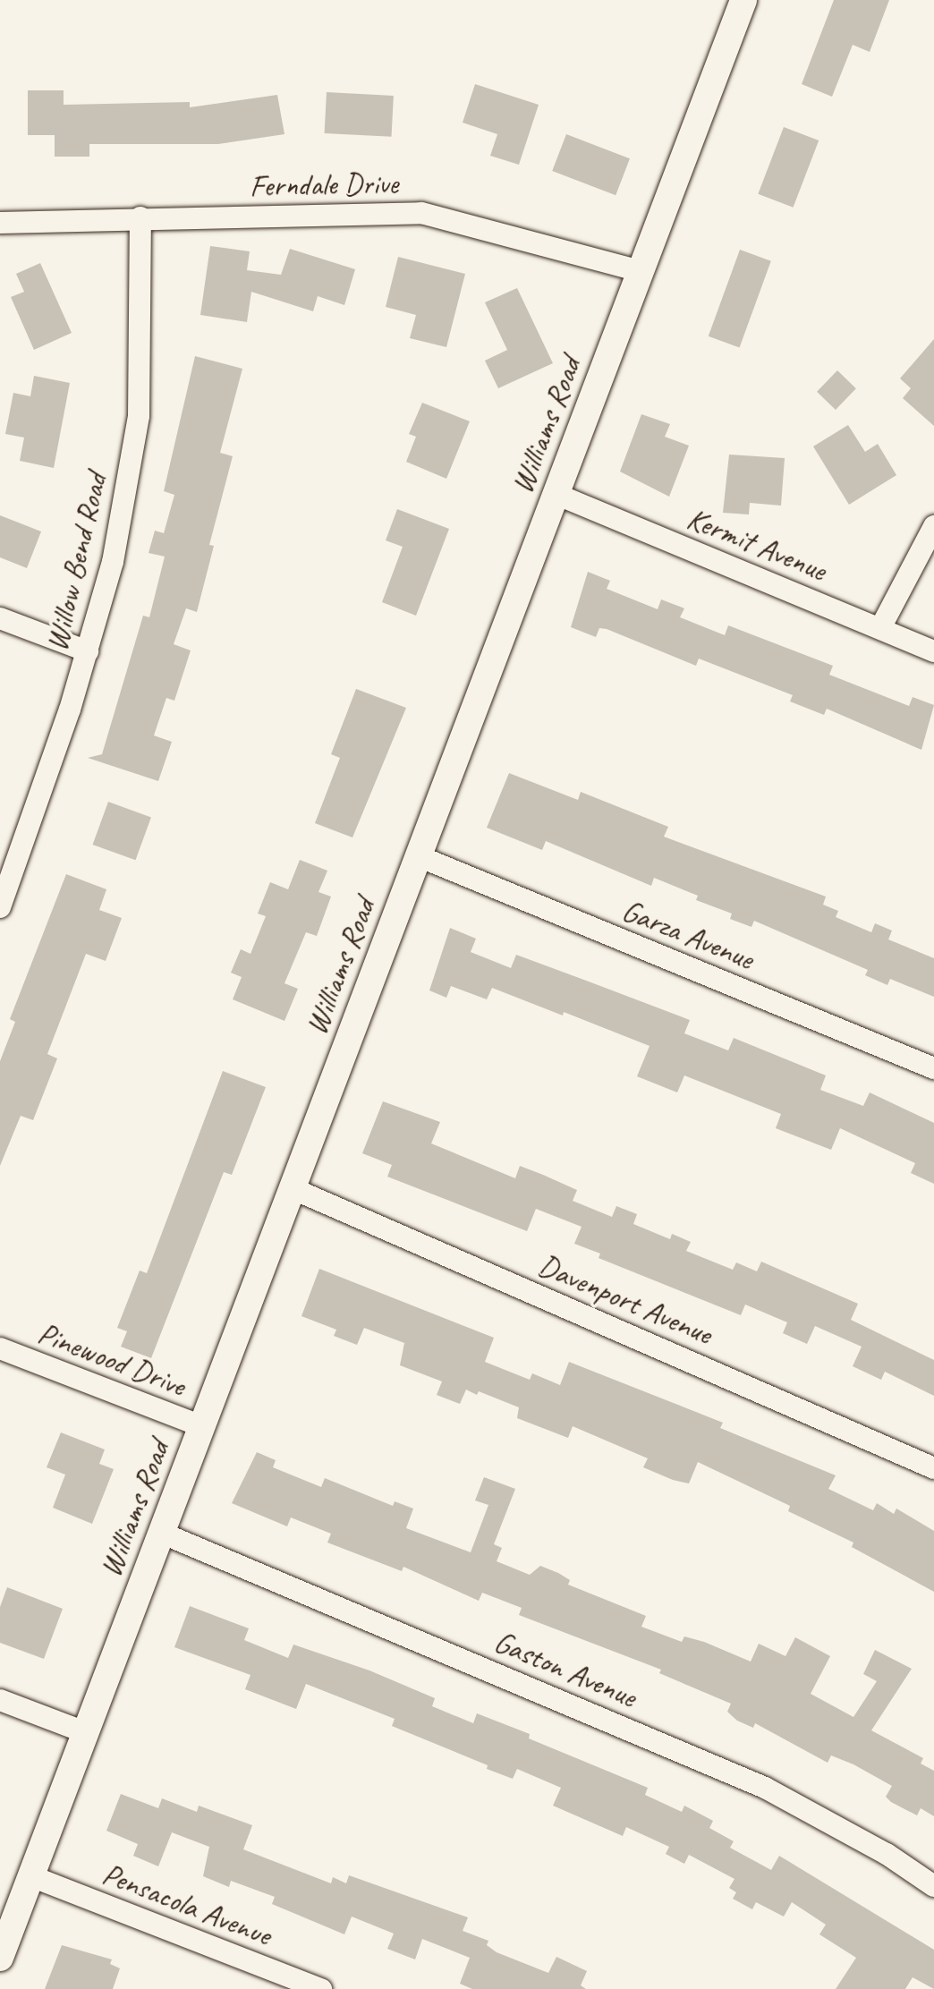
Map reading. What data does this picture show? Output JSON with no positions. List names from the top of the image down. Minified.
{"streets":{"street":["Ferndale Drive","Williams Road","Kermit Avenue","Willow Bend Road","Garza Avenue","Davenport Avenue","Pinewood Drive","Gaston Avenue","Pensacola Avenue"]},"crossings":[["Ferndale Drive","Williams Road"],["Ferndale Drive","Willow Bend Road"],["Williams Road","Kermit Avenue"],["Williams Road","Garza Avenue"],["Williams Road","Davenport Avenue"],["Williams Road","Pinewood Drive"],["Williams Road","Gaston Avenue"],["Williams Road","Pensacola Avenue"]]}
